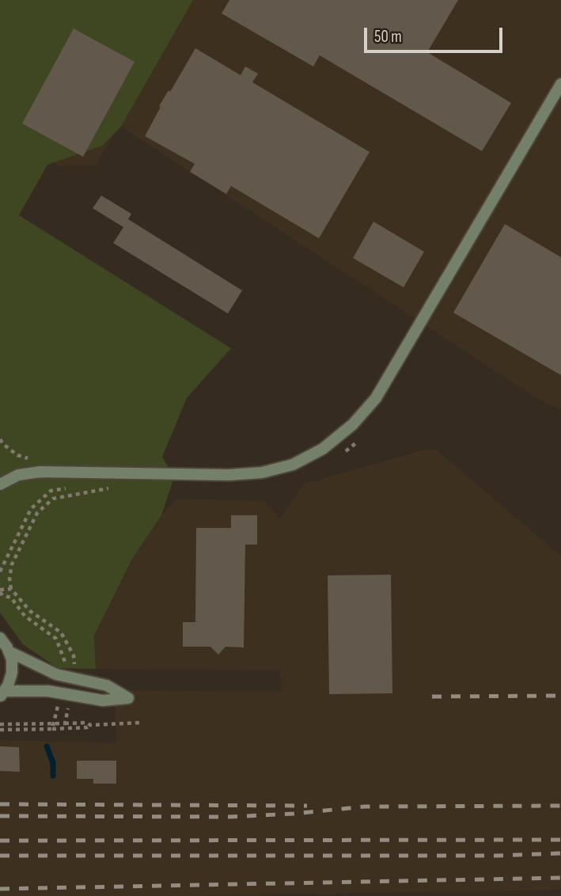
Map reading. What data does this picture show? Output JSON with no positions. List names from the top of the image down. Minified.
{"scale_bar":"50 m"}
